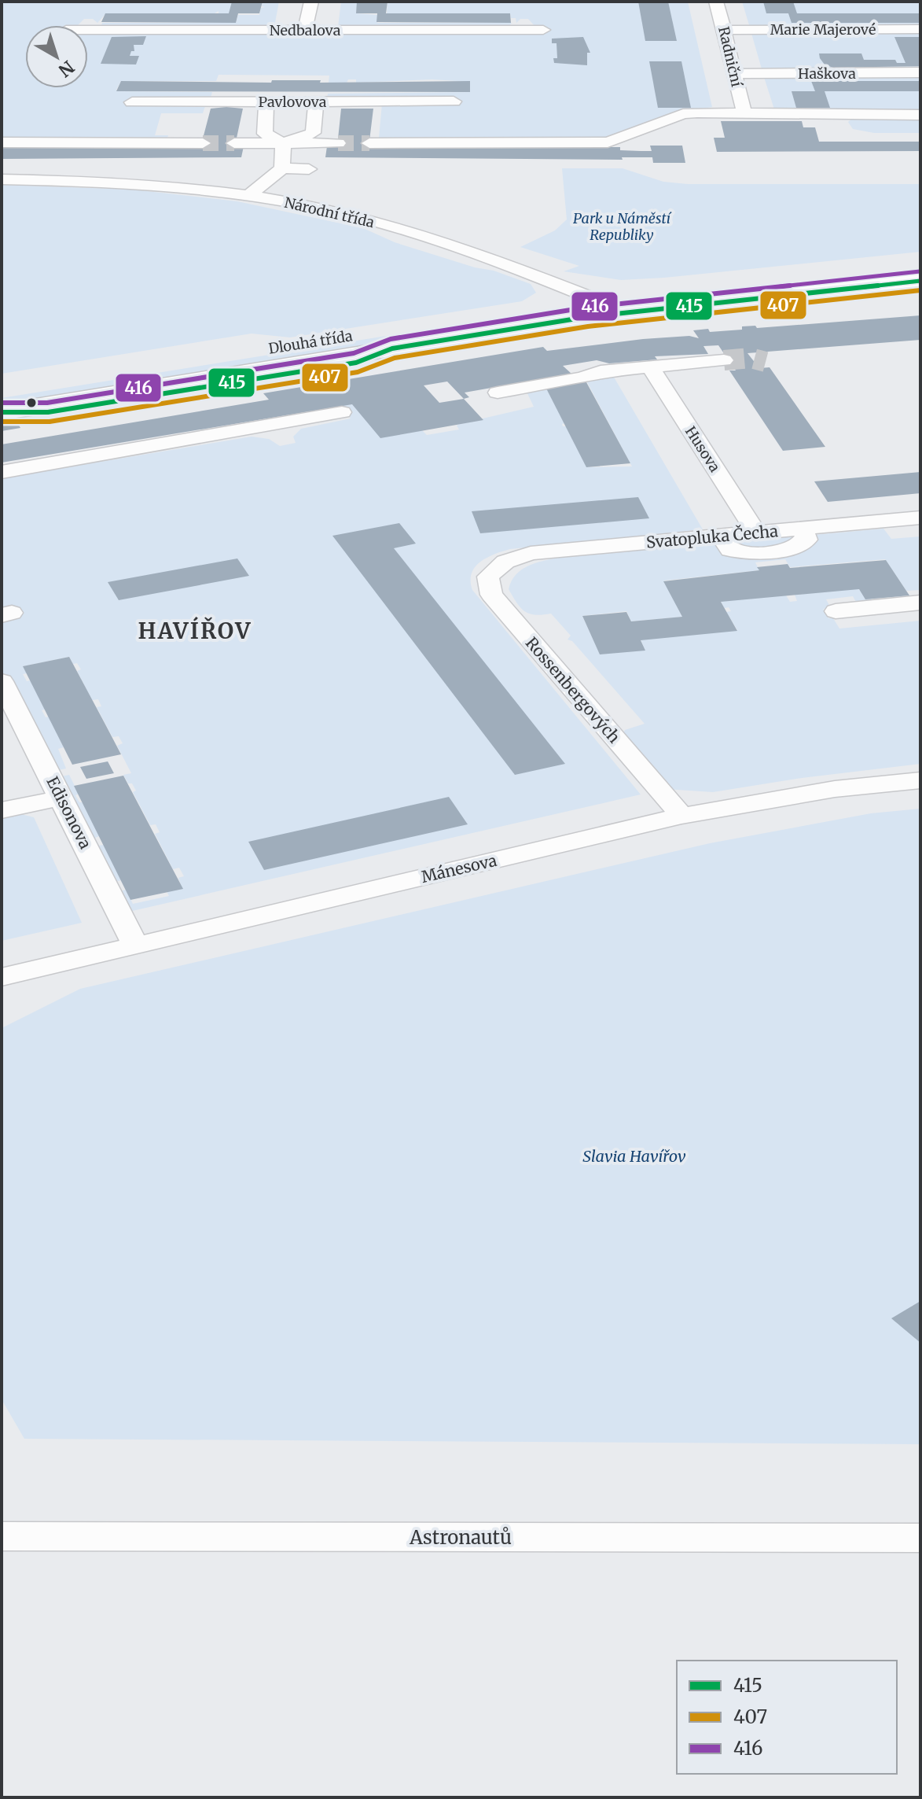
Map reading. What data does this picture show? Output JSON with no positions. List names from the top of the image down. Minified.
{"streets":{"main road":["Národní třída","Dlouhá třída"],"street":["Marie Majerové","Nedbalova","Radniční","Haškova","Pavlovova","Husova","Svatopluka Čecha","Rossenbergových","Edisonova","Mánesova","Astronautů"]},"crossings":[["Marie Majerové","Radniční"],["Radniční","Haškova"],["Národní třída","Dlouhá třída"],["Husova","Svatopluka Čecha"],["Svatopluka Čecha","Rossenbergových"],["Rossenbergových","Mánesova"],["Edisonova","Mánesova"]],"districts":["HAVÍŘOV"],"parks":["Park u Náměstí Republiky","Slavia Havířov"],"lines":["transit line 416","transit line 415","transit line 407"],"legend":["415","407","416"],"north":"bottom right"}
